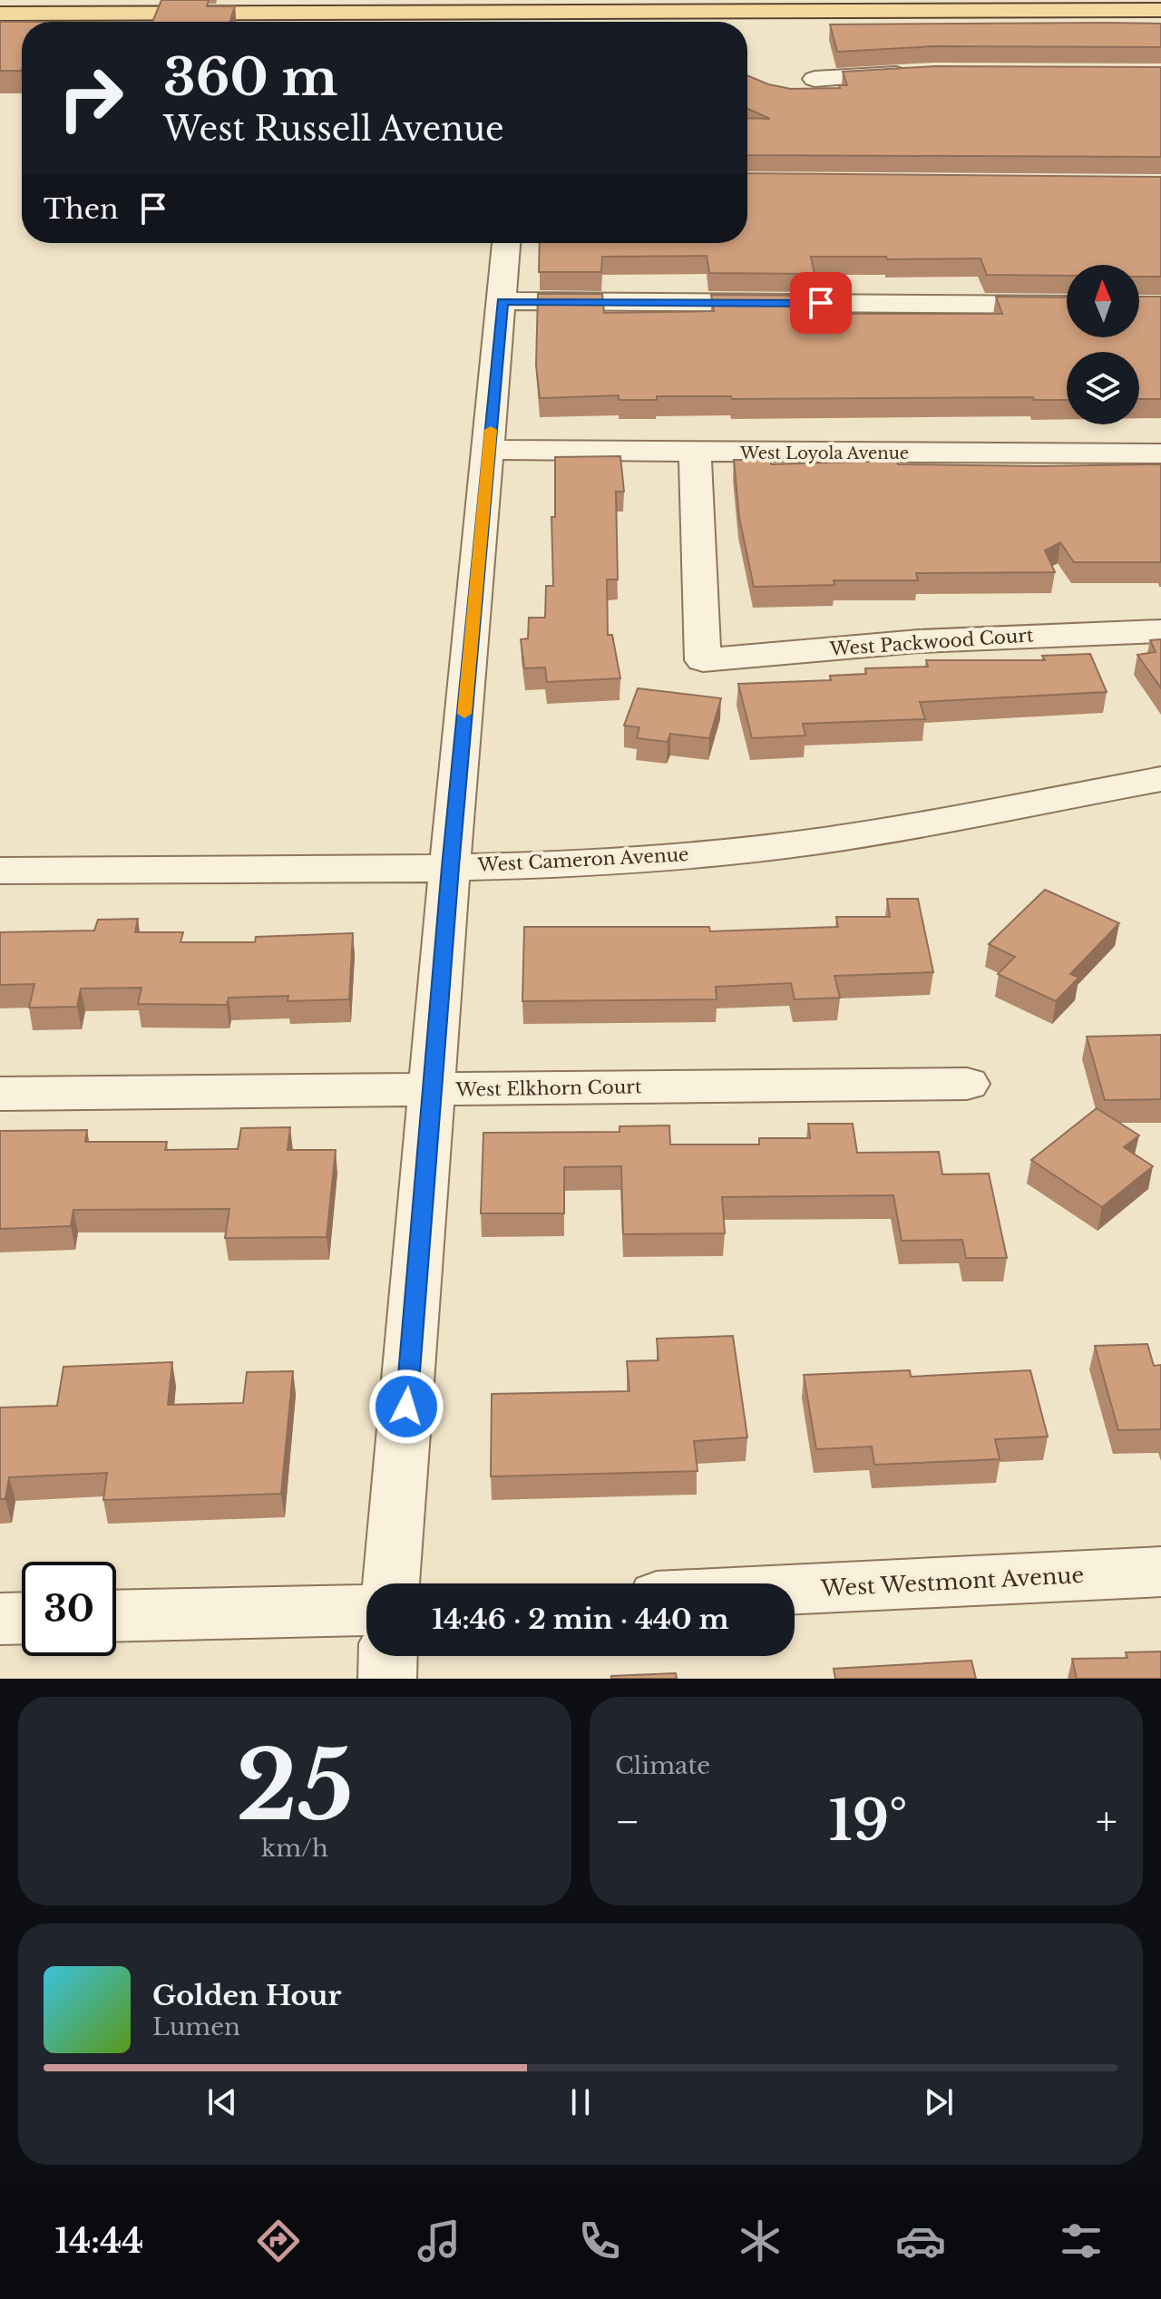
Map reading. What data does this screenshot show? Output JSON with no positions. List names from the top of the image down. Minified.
{"streets":{"street":["West Loyola Avenue","West Packwood Court","West Cameron Avenue","West Elkhorn Court","West Westmont Avenue"]},"crossings":[["West Loyola Avenue","West Packwood Court"]],"north":"top","page":{"turn":["360 m","West Russell Avenue"],"then":"Then","limit":"30","trip":"14:46 · 2 min · 440 m","tile":[["25","km/h"],"Climate"],"heat":["−","19°","+"],"song":["Golden Hour","Lumen"],"tabs":"14:44"}}
